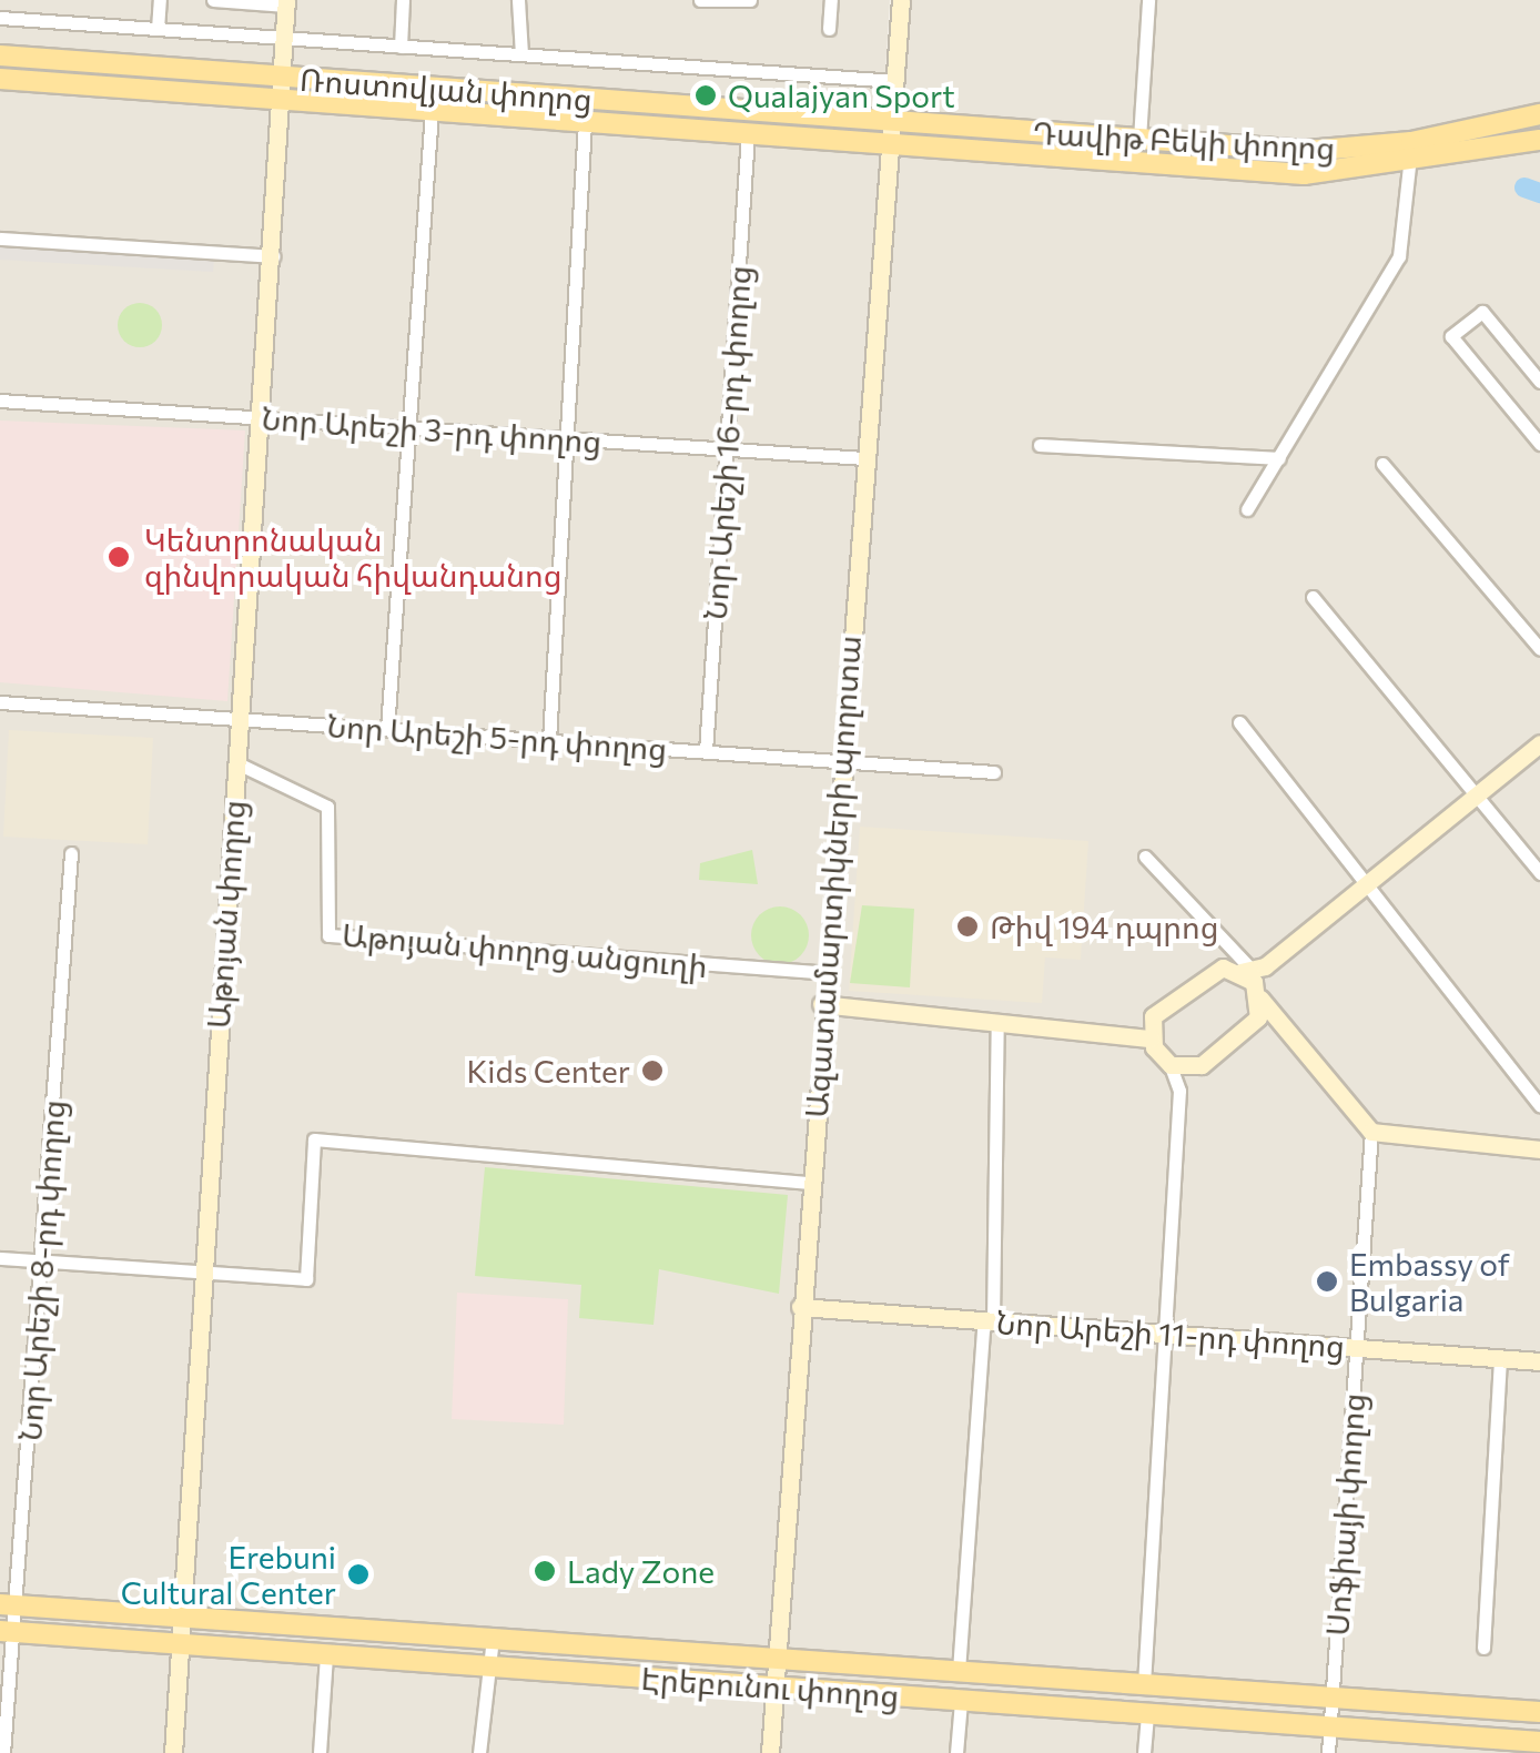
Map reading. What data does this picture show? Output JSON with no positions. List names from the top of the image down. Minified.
{"streets":{"main road":["Ռոստովյան փողոց","Դավիթ Բեկի փողոց","Էրեբունու փողոց"],"street":["Նոր Արեշի 3-րդ փողոց","Նոր Արեշի 16-րդ փողոց","Նոր Արեշի 5-րդ փողոց","Ազատամարտիկների պողոտա","Աթոյան փողոց","Աթոյան փողոց անցուղի","Նոր Արեշի 8-րդ փողոց","Նոր Արեշի 11-րդ փողոց","Սոֆիայի փողոց"]},"crossings":[["Ռոստովյան փողոց","Դավիթ Բեկի փողոց"],["Ռոստովյան փողոց","Նոր Արեշի 16-րդ փողոց"],["Ռոստովյան փողոց","Ազատամարտիկների պողոտա"],["Ռոստովյան փողոց","Աթոյան փողոց"],["Դավիթ Բեկի փողոց","Ազատամարտիկների պողոտա"],["Նոր Արեշի 3-րդ փողոց","Նոր Արեշի 16-րդ փողոց"],["Նոր Արեշի 3-րդ փողոց","Ազատամարտիկների պողոտա"],["Նոր Արեշի 3-րդ փողոց","Աթոյան փողոց"],["Նոր Արեշի 16-րդ փողոց","Նոր Արեշի 5-րդ փողոց"],["Նոր Արեշի 5-րդ փողոց","Ազատամարտիկների պողոտա"],["Նոր Արեշի 5-րդ փողոց","Աթոյան փողոց"],["Ազատամարտիկների պողոտա","Աթոյան փողոց անցուղի"],["Ազատամարտիկների պողոտա","Նոր Արեշի 11-րդ փողոց"],["Ազատամարտիկների պողոտա","Էրեբունու փողոց"],["Աթոյան փողոց","Աթոյան փողոց անցուղի"],["Աթոյան փողոց","Էրեբունու փողոց"],["Նոր Արեշի 8-րդ փողոց","Էրեբունու փողոց"],["Նոր Արեշի 11-րդ փողոց","Սոֆիայի փողոց"],["Սոֆիայի փողոց","Էրեբունու փողոց"]],"places":["Qualajyan Sport","Կենտրոնական զինվորական հիվանդանոց","Թիվ 194 դպրոց","Kids Center","Embassy of Bulgaria","Lady Zone","Erebuni Cultural Center"]}
